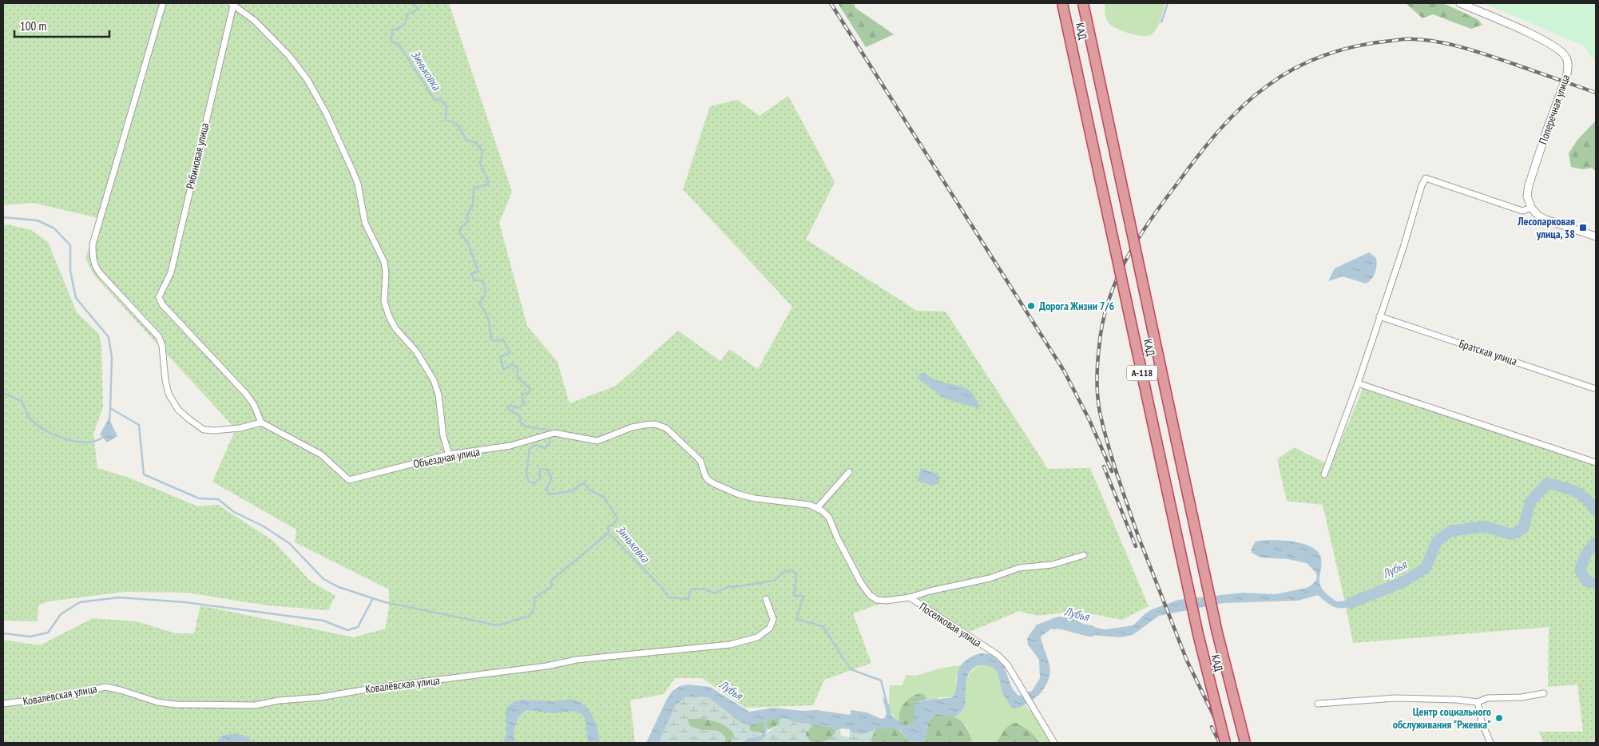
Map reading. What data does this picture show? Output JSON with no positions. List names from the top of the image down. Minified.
{"streets":{"highway":["КАД","А-118"],"street":["Поперечная улица","Рябиновая улица","Братская улица","Объездная улица","Поселковая улица","Ковалёвская улица"]},"crossings":[["Рябиновая улица","Объездная улица"],["Объездная улица","Поселковая улица"]],"water":["Зиньковка","Лубья"],"places":{"transit":["Лесопарковая улица, 38"],"other":["Дорога Жизни 7/6","Центр социального обслуживания \"Ржевка\""]},"scale_bar":"100 m"}
